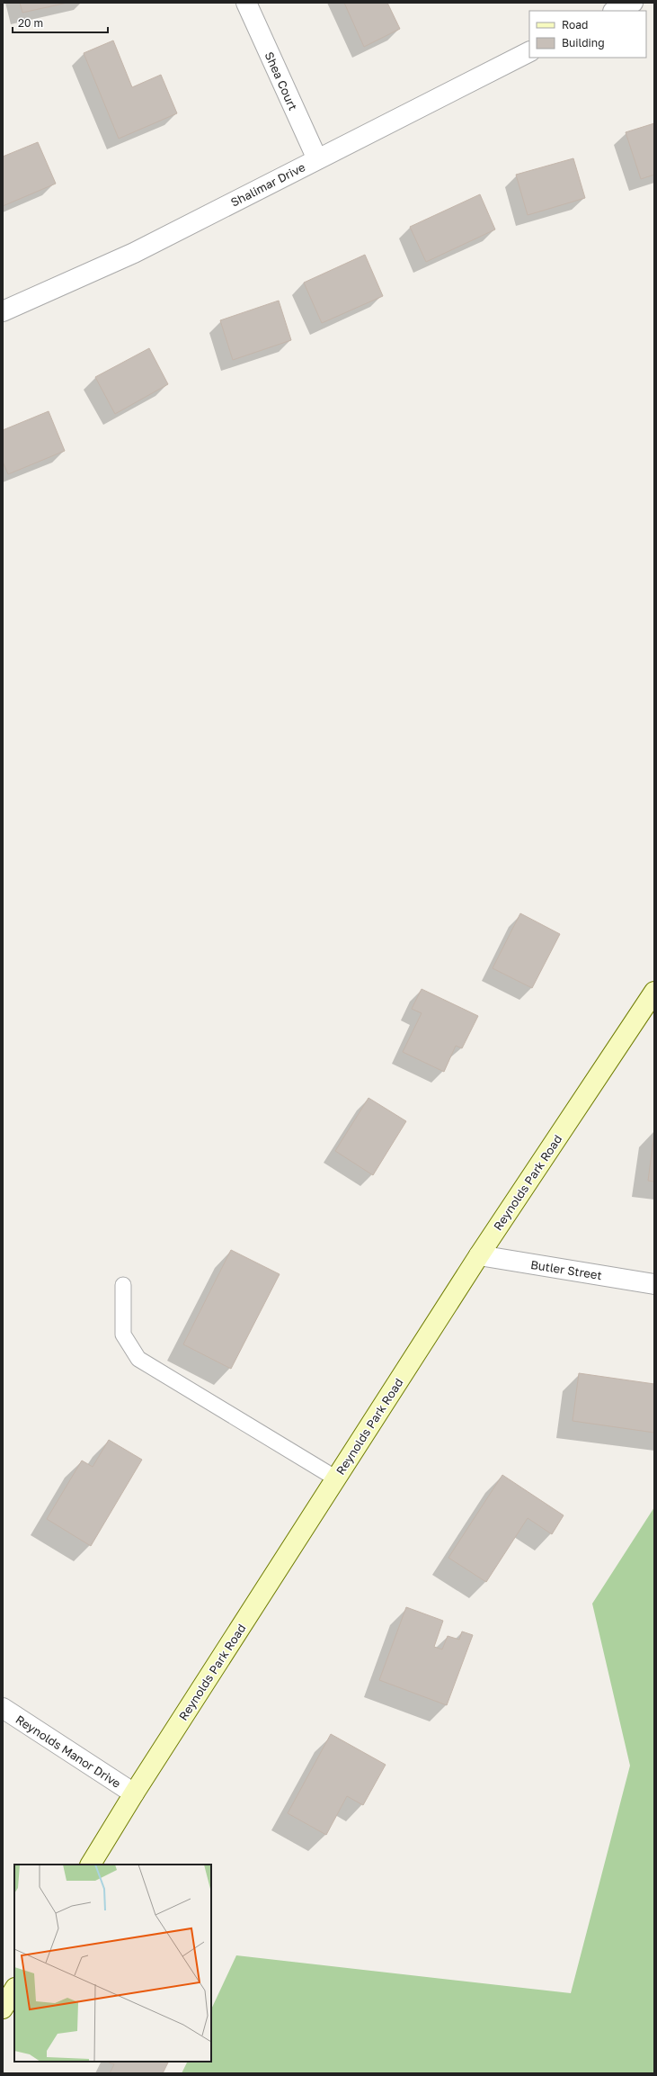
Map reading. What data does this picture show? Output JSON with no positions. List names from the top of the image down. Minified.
{"streets":{"main road":["Reynolds Park Road"],"street":["Shea Court","Shalimar Drive","Butler Street","Reynolds Manor Drive"]},"crossings":[["Shea Court","Shalimar Drive"],["Reynolds Park Road","Butler Street"],["Reynolds Park Road","Reynolds Manor Drive"]],"legend":["Road","Building"],"scale_bar":"20 m"}
